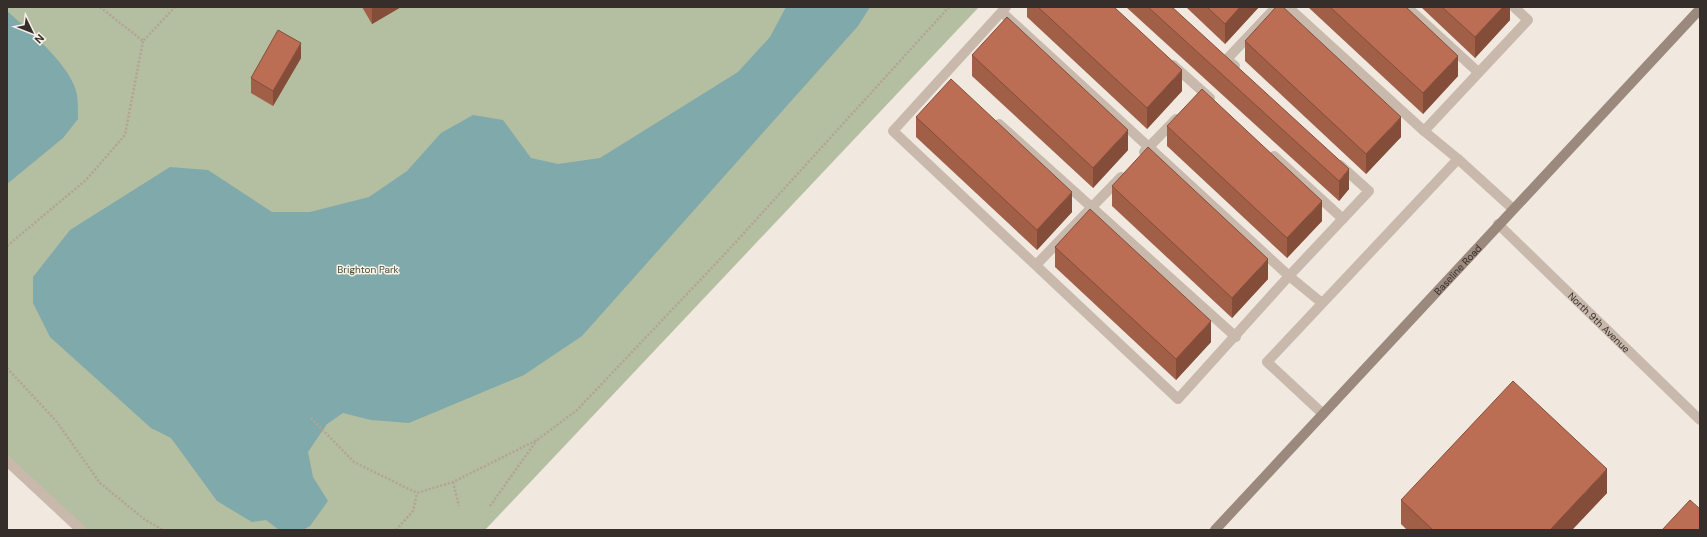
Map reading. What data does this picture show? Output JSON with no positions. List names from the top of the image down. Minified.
{"streets":{"main road":["Baseline Road"],"street":["North 9th Avenue"]},"crossings":[["Baseline Road","North 9th Avenue"]],"parks":["Brighton Park"],"north":"bottom right"}
